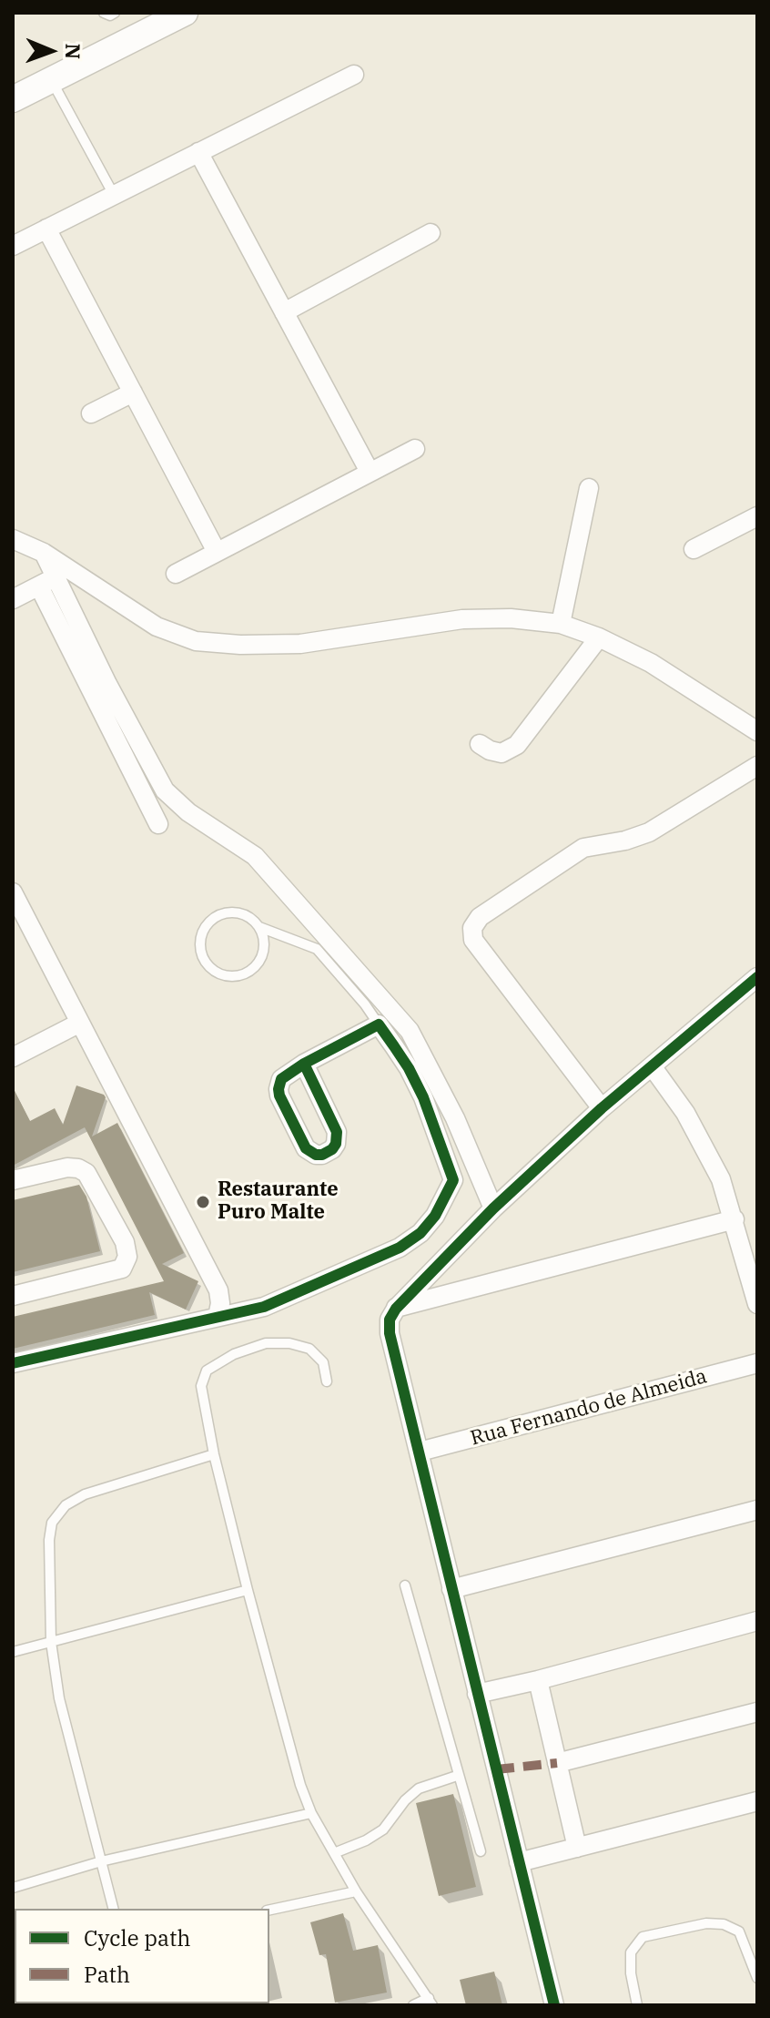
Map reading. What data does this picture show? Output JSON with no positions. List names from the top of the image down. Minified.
{"streets":{"street":["Rua Fernando de Almeida"]},"places":["Restaurante Puro Malte"],"legend":["Cycle path","Path"],"north":"right"}
